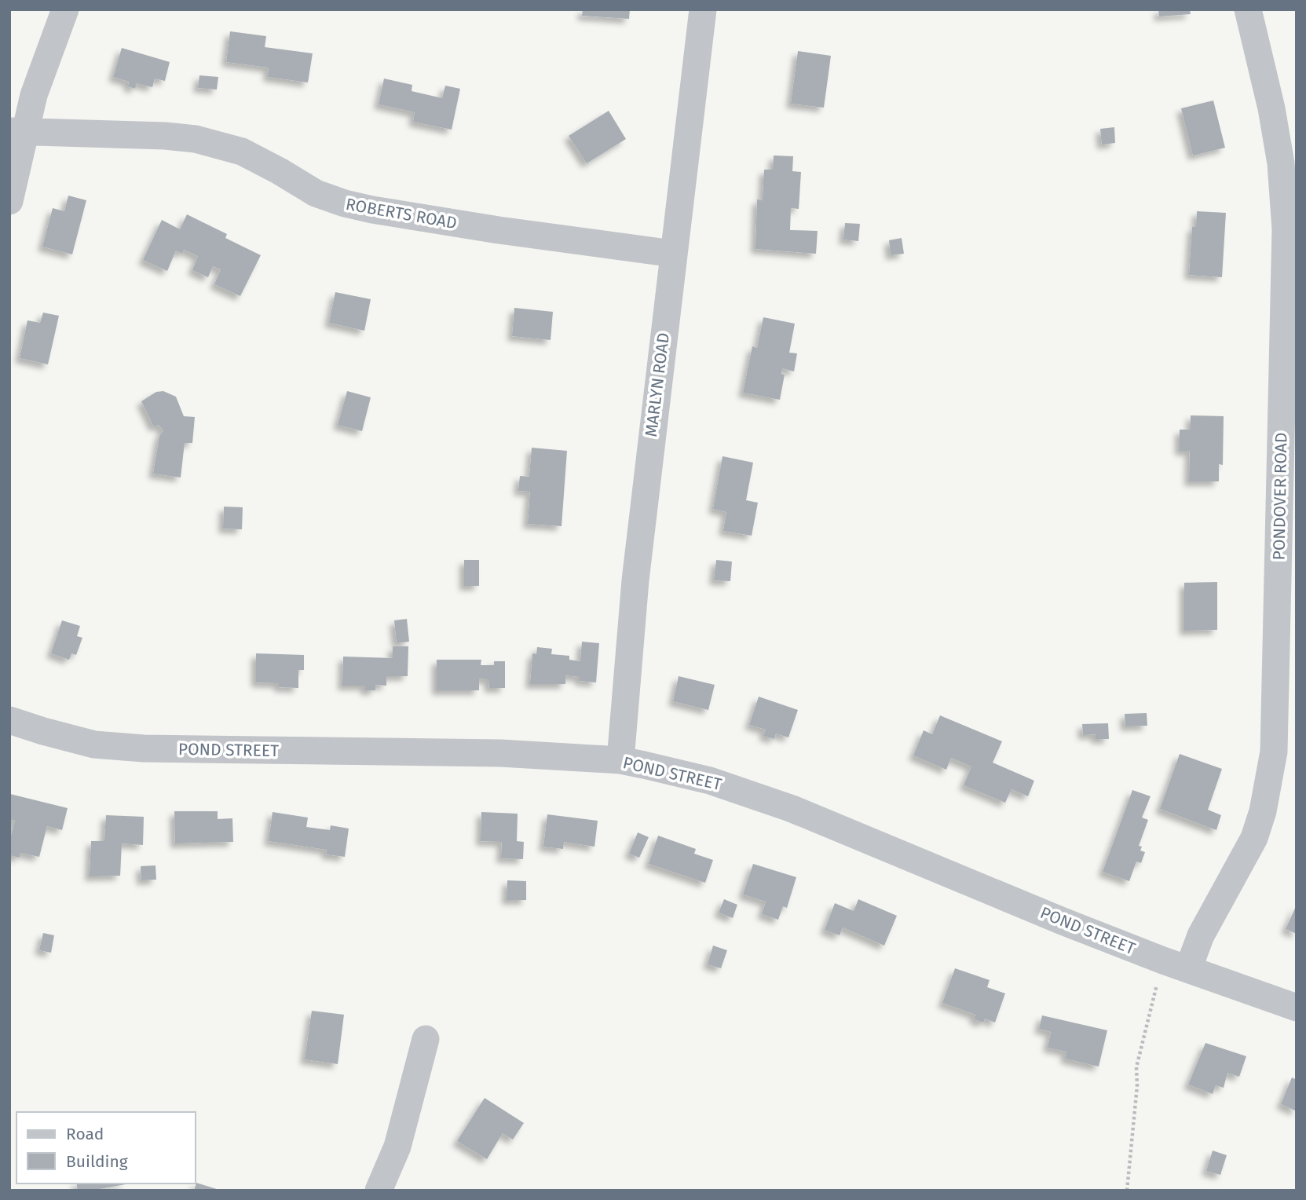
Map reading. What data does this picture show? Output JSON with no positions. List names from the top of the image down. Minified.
{"streets":{"street":["ROBERTS ROAD","MARLYN ROAD","PONDOVER ROAD","POND STREET"]},"crossings":[["ROBERTS ROAD","MARLYN ROAD"],["MARLYN ROAD","POND STREET"],["PONDOVER ROAD","POND STREET"]],"legend":["Road","Building"]}
